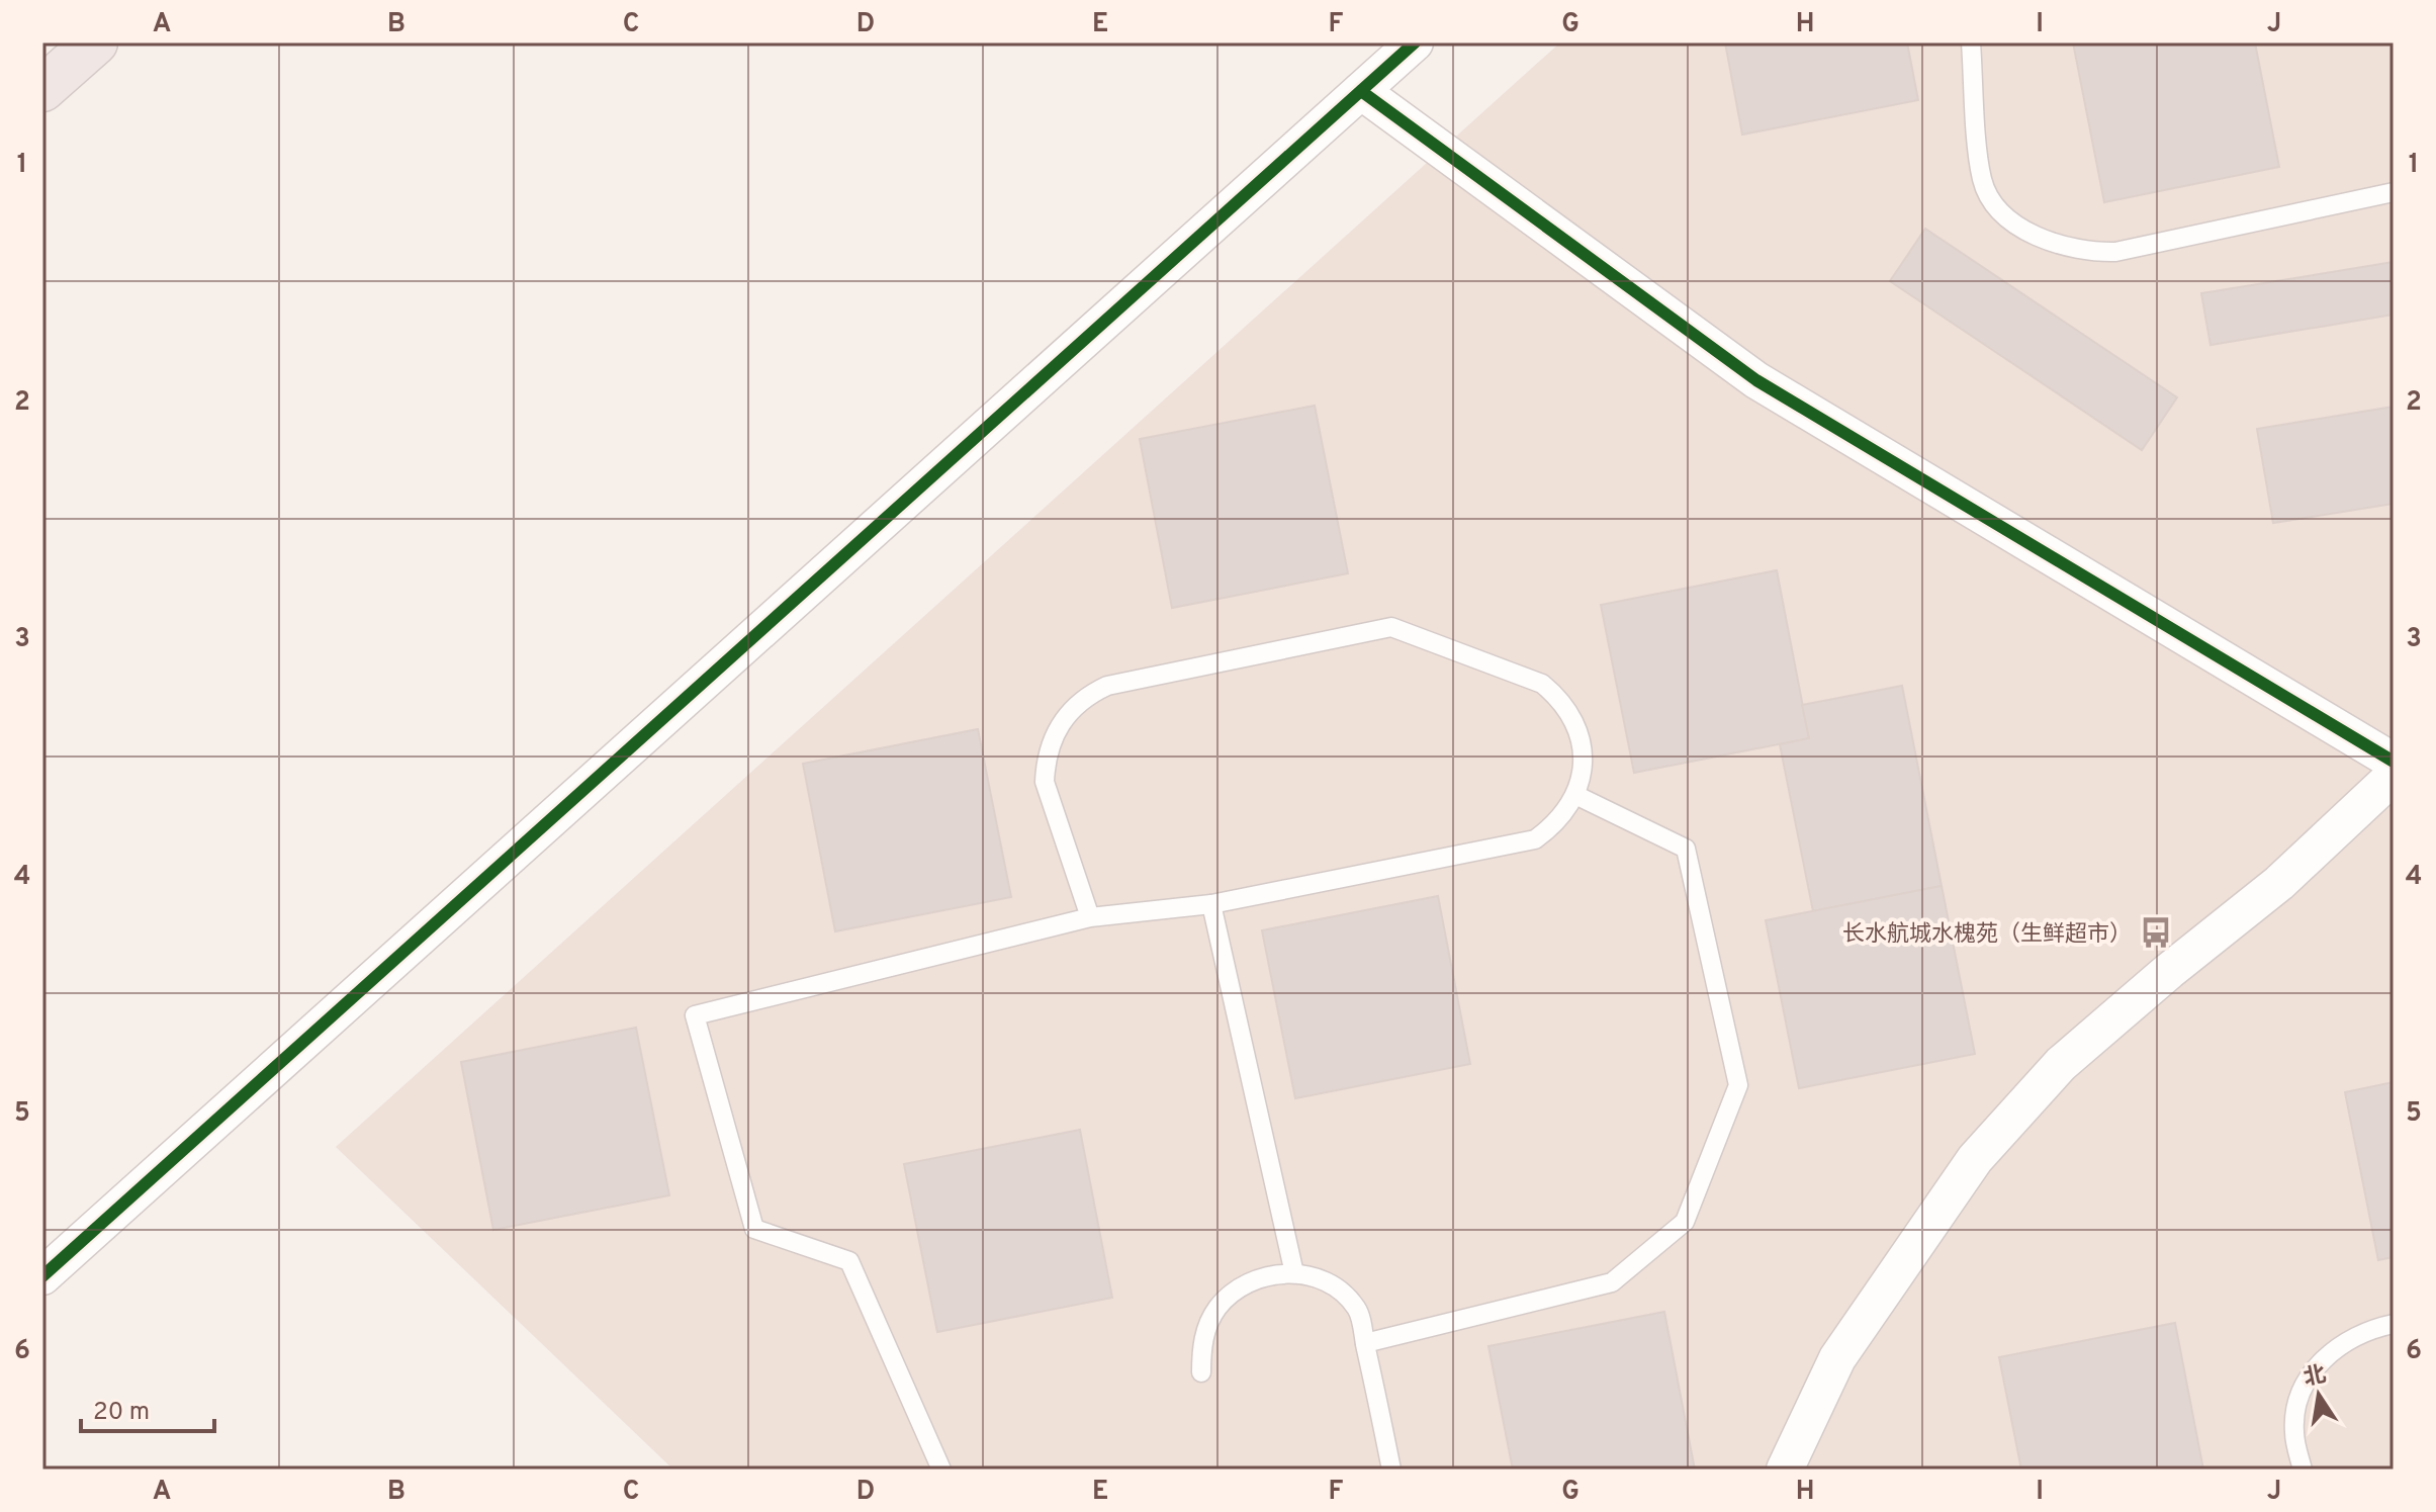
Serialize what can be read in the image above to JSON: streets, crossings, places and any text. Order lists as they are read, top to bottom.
{
  "places": {
    "bus stop": ["长水航城水槐苑（生鲜超市）"]
  },
  "scale_bar": "20 m",
  "north": "top",
  "grid": {
    "columns": [
      "A",
      "B",
      "C",
      "D",
      "E",
      "F",
      "G",
      "H",
      "I",
      "J"
    ],
    "rows": [
      "1",
      "2",
      "3",
      "4",
      "5",
      "6"
    ]
  }
}
